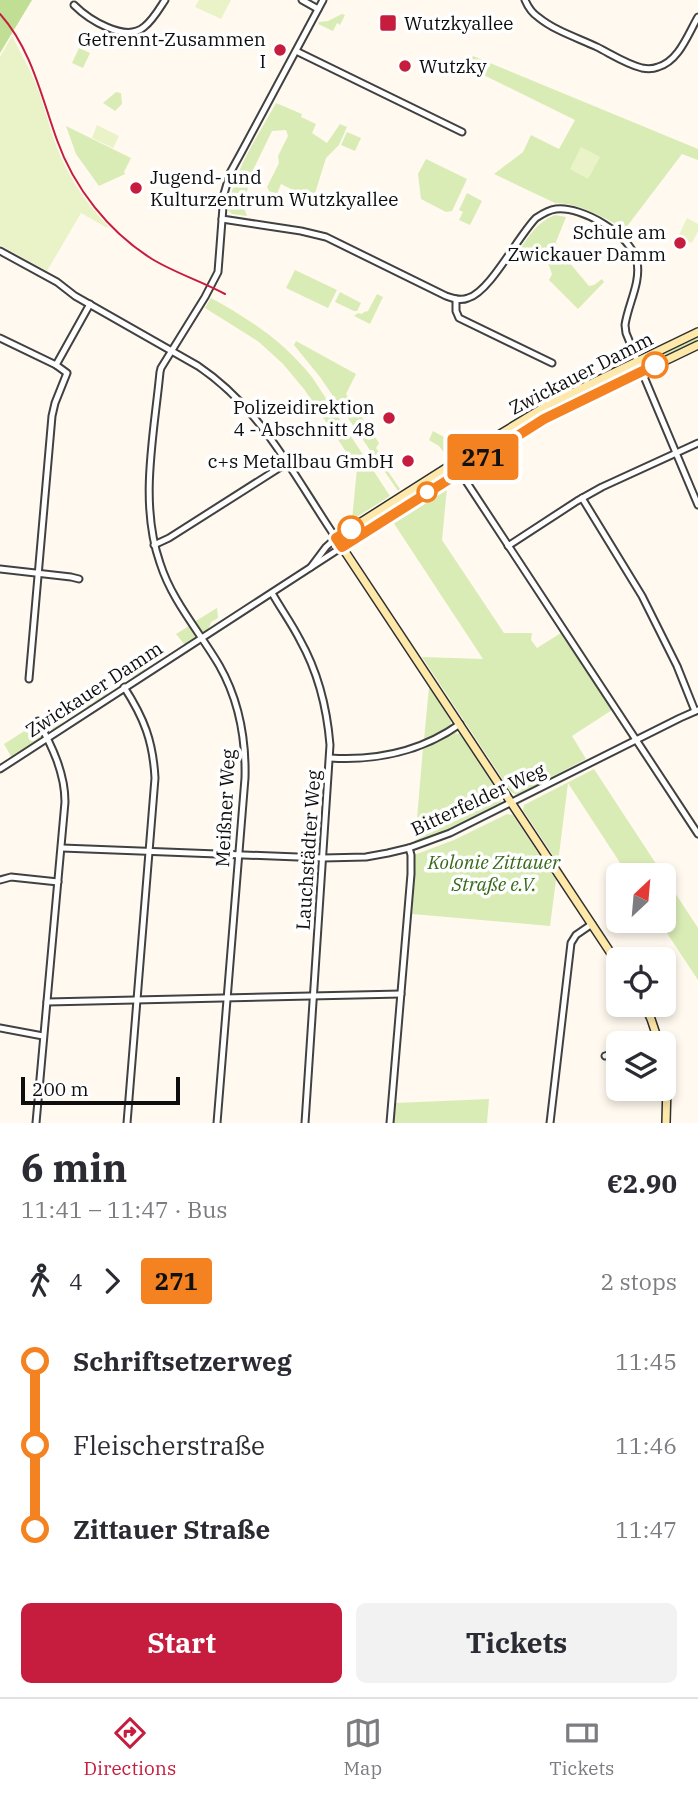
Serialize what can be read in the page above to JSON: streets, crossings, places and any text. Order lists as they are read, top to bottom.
{
  "streets": {
    "street": [
      "Zwickauer Damm",
      "Bitterfelder Weg",
      "Meißner Weg",
      "Lauchstädter Weg"
    ]
  },
  "crossings": [
    ["Zwickauer Damm", "Meißner Weg"],
    ["Zwickauer Damm", "Lauchstädter Weg"],
    ["Bitterfelder Weg", "Meißner Weg"],
    ["Bitterfelder Weg", "Lauchstädter Weg"]
  ],
  "parks": ["Kolonie Zittauer Straße e.V."],
  "places": {
    "transit": ["Wutzkyallee"],
    "other": [
      "Getrennt-Zusammen I",
      "Wutzky",
      "Jugend- und Kulturzentrum Wutzkyallee",
      "Schule am Zwickauer Damm",
      "Polizeidirektion 4 - Abschnitt 48",
      "c+s Metallbau GmbH"
    ]
  },
  "lines": ["bus line 271"],
  "scale_bar": "200 m",
  "north": "top right",
  "page": {
    "on_map": "271",
    "scale": "200 m",
    "heading": ["6 min", "11:41 – 11:47 · Bus", "€2.90"],
    "legs": ["4", "271", "2 stops"],
    "list": [
      {
        "name": "Schriftsetzerweg",
        "value": "11:45"
      },
      {
        "name": "Fleischerstraße",
        "value": "11:46"
      },
      {
        "name": "Zittauer Straße",
        "value": "11:47"
      }
    ],
    "buttons": ["Start", "Tickets"],
    "tabs": ["Directions", "Map", "Tickets"]
  }
}
